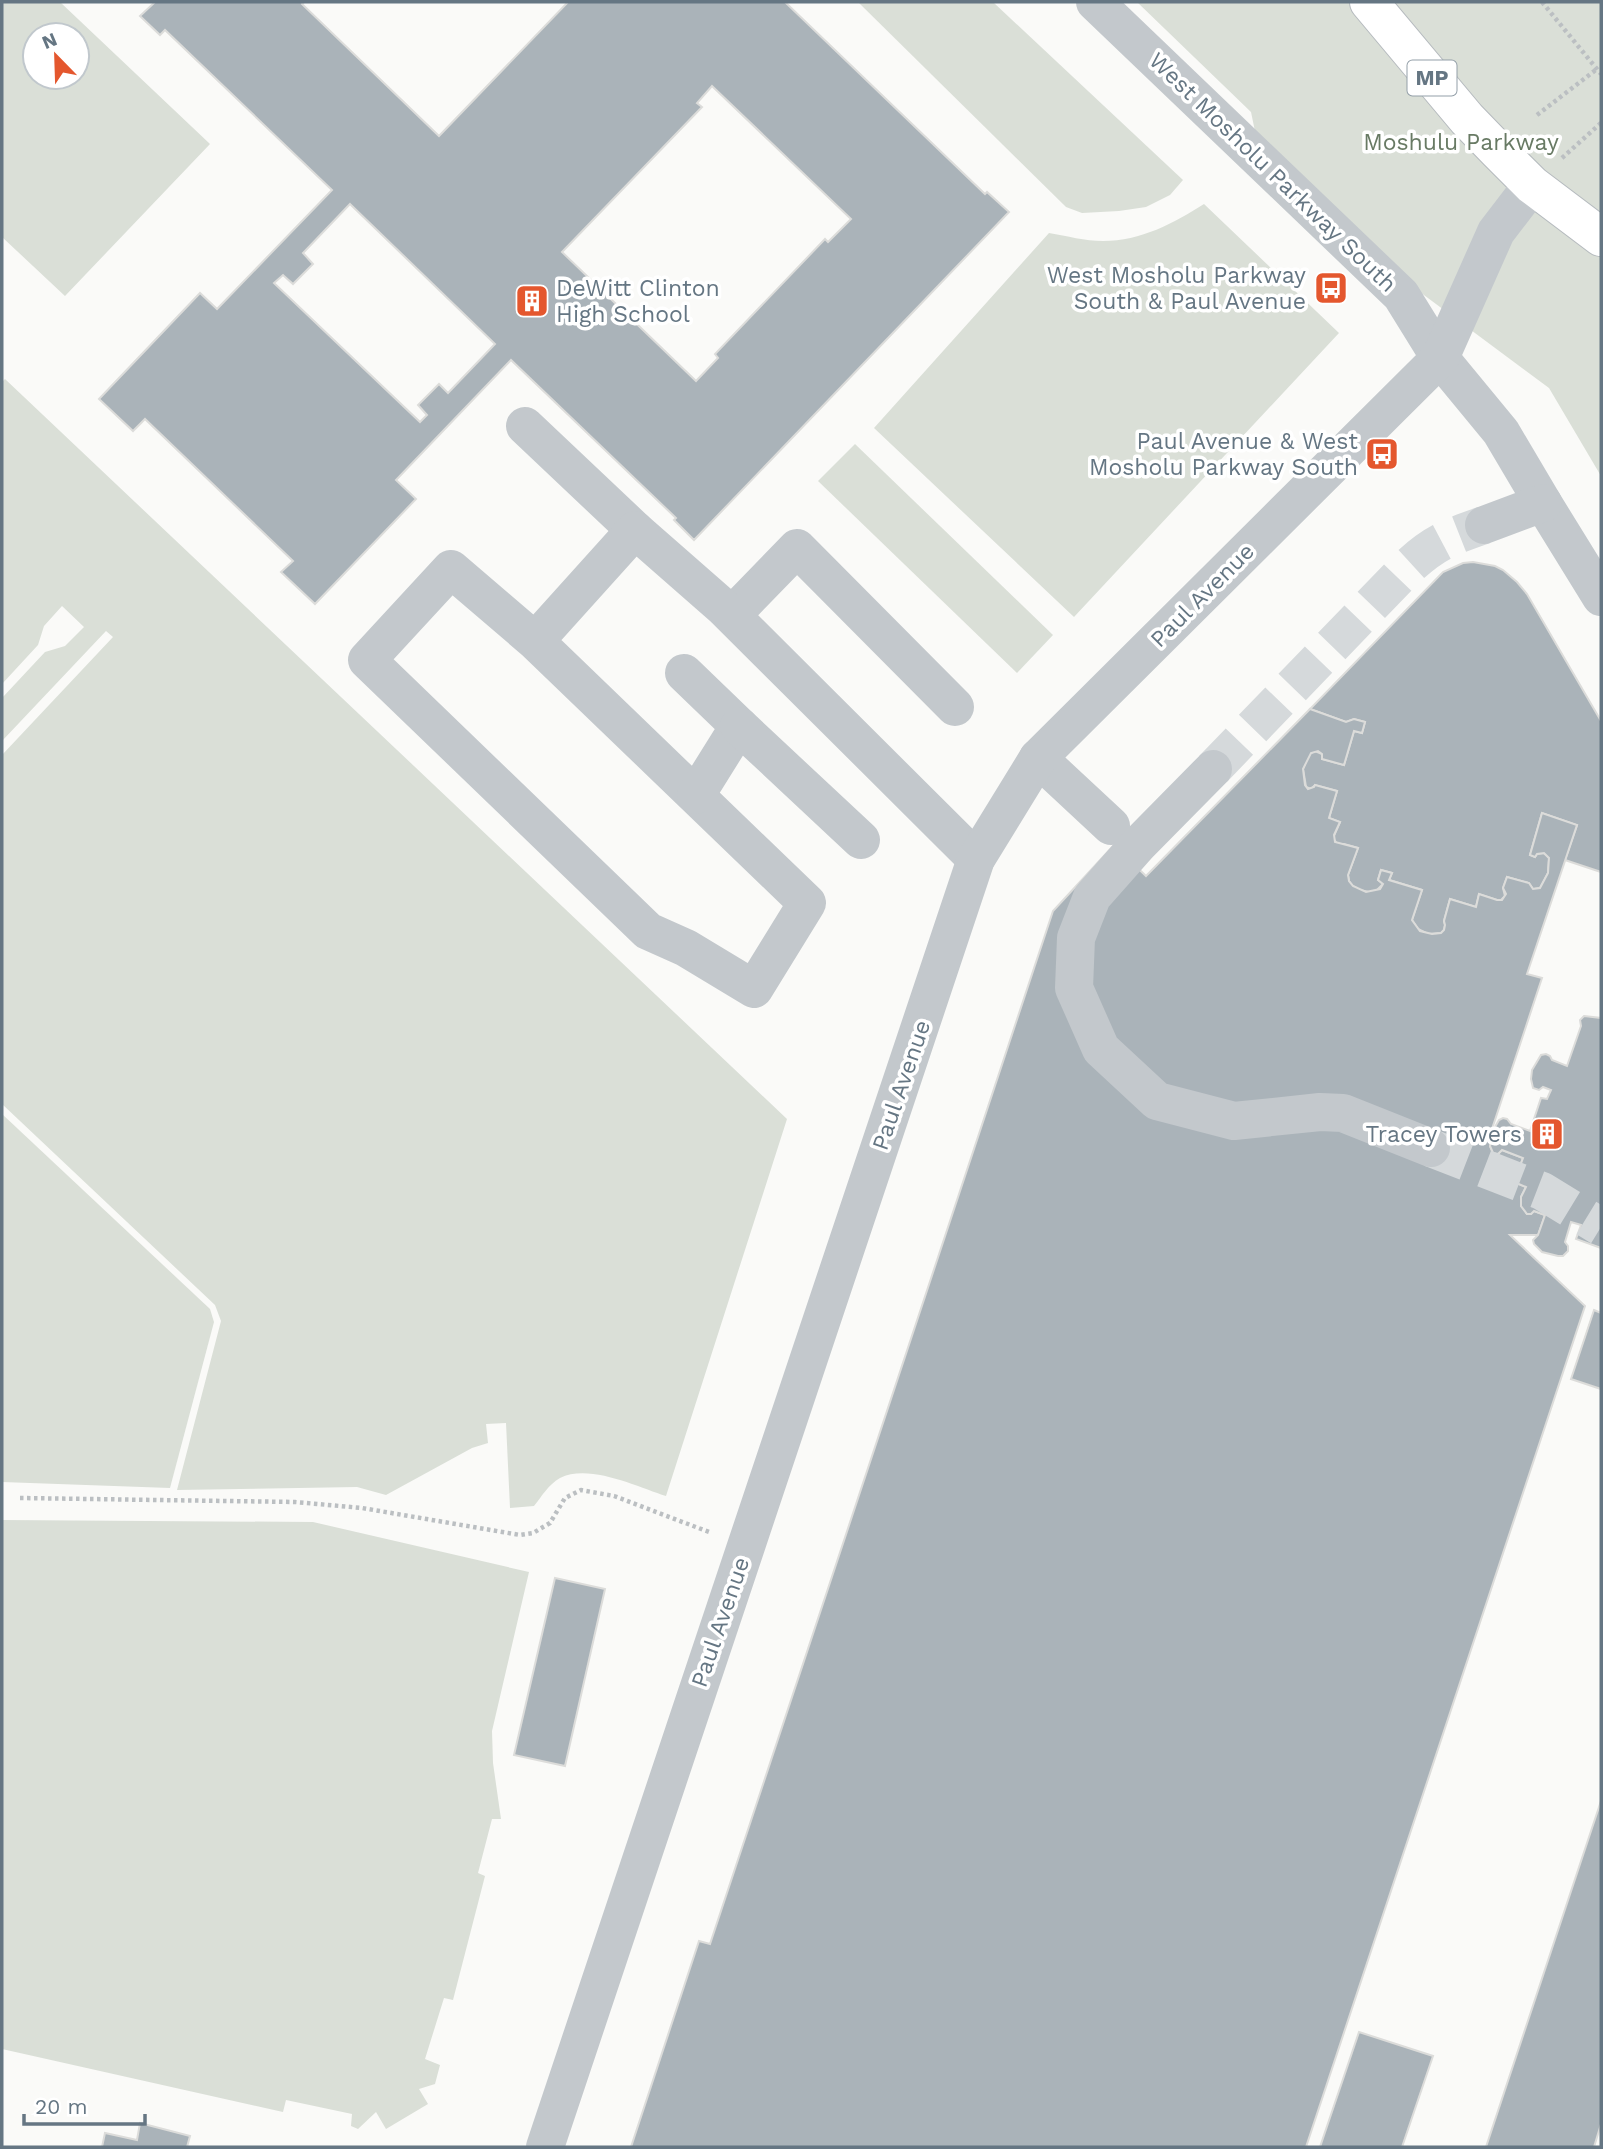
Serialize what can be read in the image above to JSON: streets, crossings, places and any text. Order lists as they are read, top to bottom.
{
  "streets": {
    "main road": ["MP"],
    "street": ["West Mosholu Parkway South", "Paul Avenue"]
  },
  "crossings": [
    ["MP", "Paul Avenue"],
    ["West Mosholu Parkway South", "Paul Avenue"]
  ],
  "parks": ["Moshulu Parkway"],
  "places": {
    "bus stop": ["West Mosholu Parkway South & Paul Avenue", "Paul Avenue & West Mosholu Parkway South"],
    "building": ["DeWitt Clinton High School", "Tracey Towers"]
  },
  "scale_bar": "20 m",
  "north": "top left"
}
